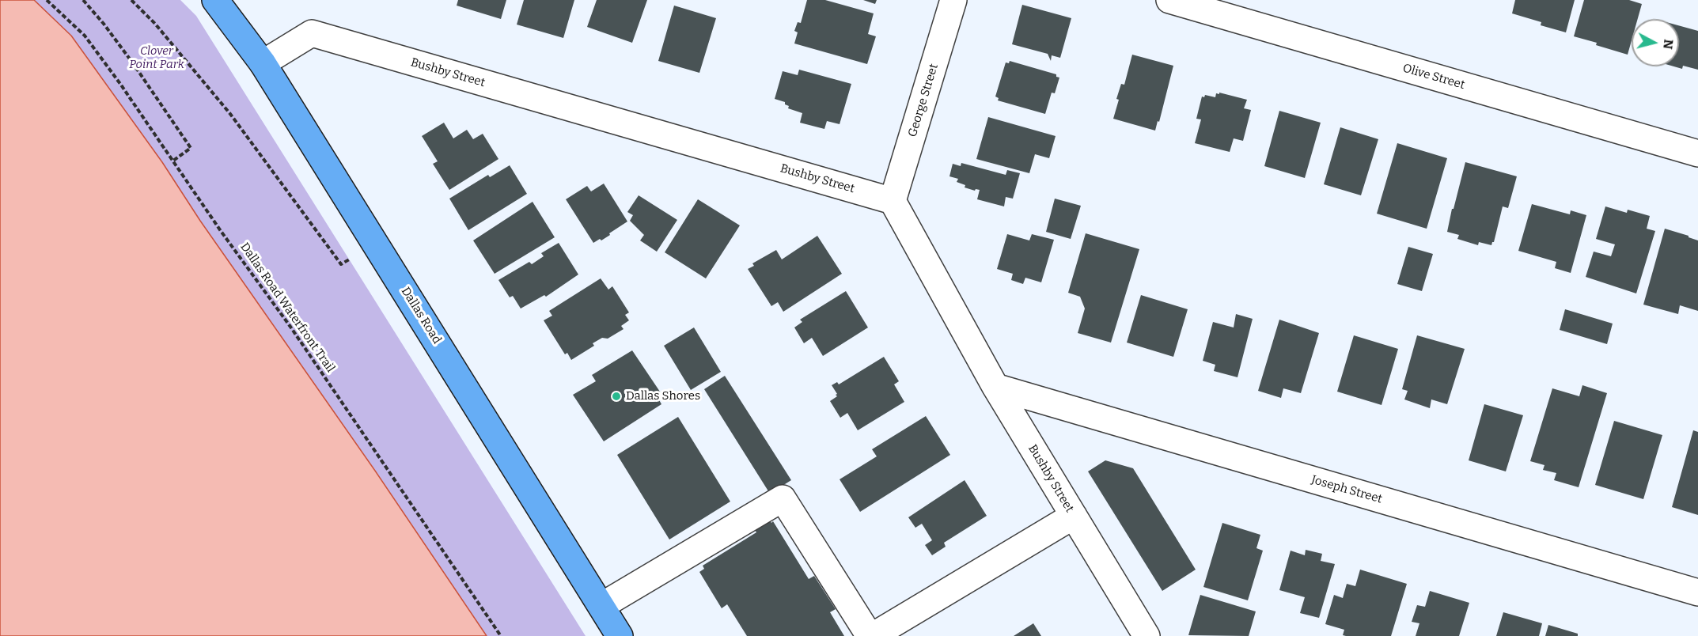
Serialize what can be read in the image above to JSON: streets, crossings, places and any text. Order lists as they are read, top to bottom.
{
  "streets": {
    "main road": ["Dallas Road"],
    "street": [
      "Bushby Street",
      "Olive Street",
      "George Street",
      "Joseph Street"
    ],
    "path": ["Dallas Road Waterfront Trail"]
  },
  "crossings": [
    ["Bushby Street", "George Street"],
    ["Bushby Street", "Dallas Road"],
    ["Bushby Street", "Joseph Street"]
  ],
  "parks": ["Clover Point Park"],
  "places": ["Dallas Shores"],
  "north": "right"
}
